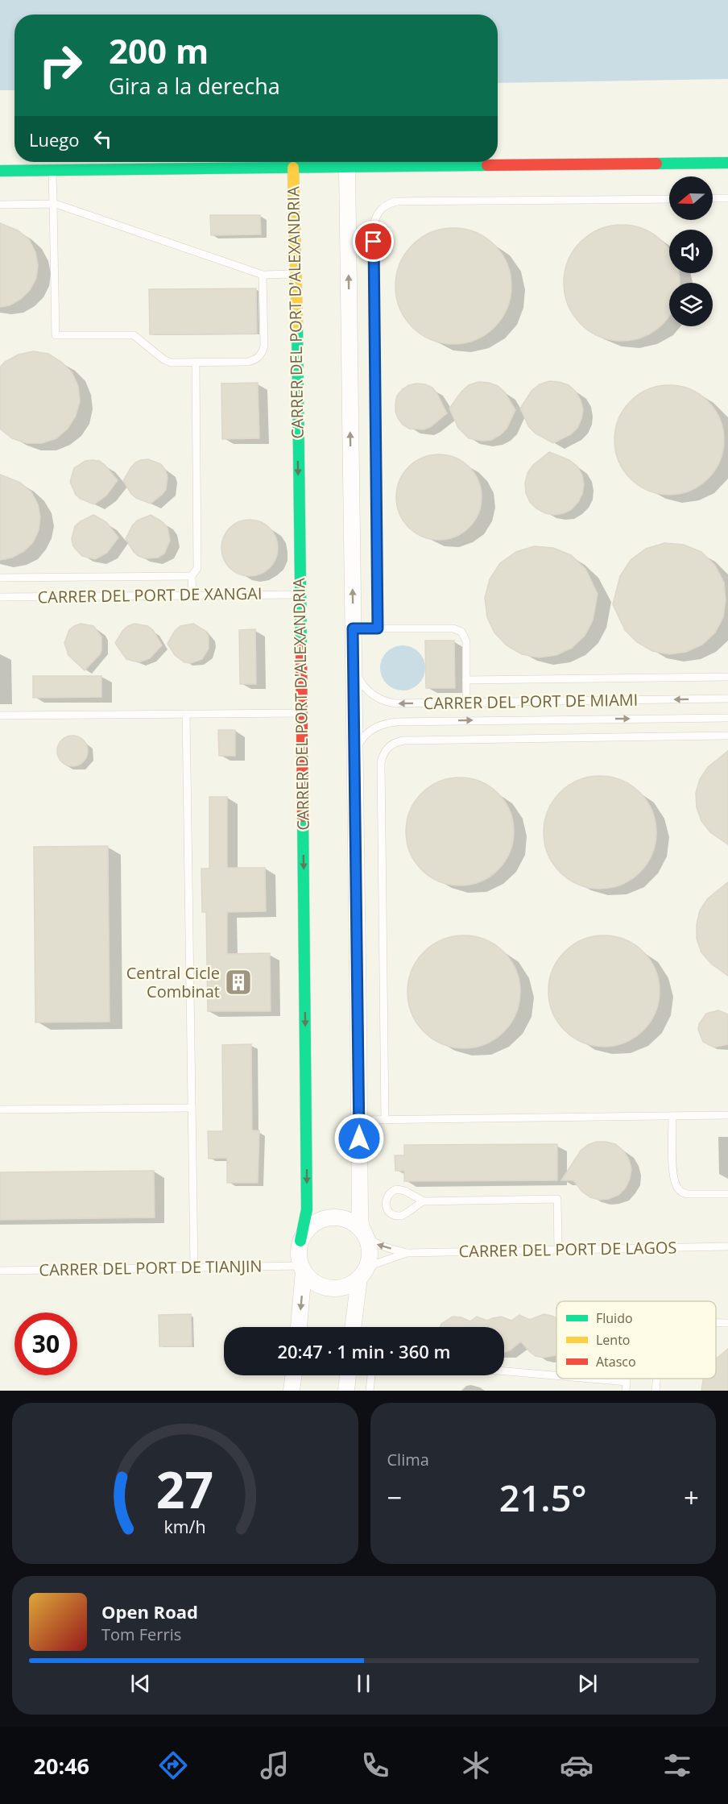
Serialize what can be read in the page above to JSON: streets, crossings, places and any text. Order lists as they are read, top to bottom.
{
  "streets": {
    "street": ["CARRER DEL PORT D'ALEXANDRIA"],
    "lane": [
      "CARRER DEL PORT DE XANGAI",
      "CARRER DEL PORT DE MIAMI",
      "CARRER DEL PORT DE LAGOS",
      "CARRER DEL PORT DE TIANJIN"
    ]
  },
  "crossings": [
    ["CARRER DEL PORT D'ALEXANDRIA", "CARRER DEL PORT DE XANGAI"],
    ["CARRER DEL PORT D'ALEXANDRIA", "CARRER DEL PORT DE TIANJIN"]
  ],
  "places": {
    "building": ["Central Cicle Combinat"]
  },
  "legend": ["Fluido", "Lento", "Atasco"],
  "north": "left",
  "page": {
    "turn": ["200 m", "Gira a la derecha"],
    "then": "Luego",
    "limit": "30",
    "trip": "20:47 · 1 min · 360 m",
    "tile": "Clima",
    "heat": ["−", "21.5°", "+"],
    "song": ["Open Road", "Tom Ferris"],
    "tabs": "20:46",
    "gauge": ["27", "km/h"]
  }
}
